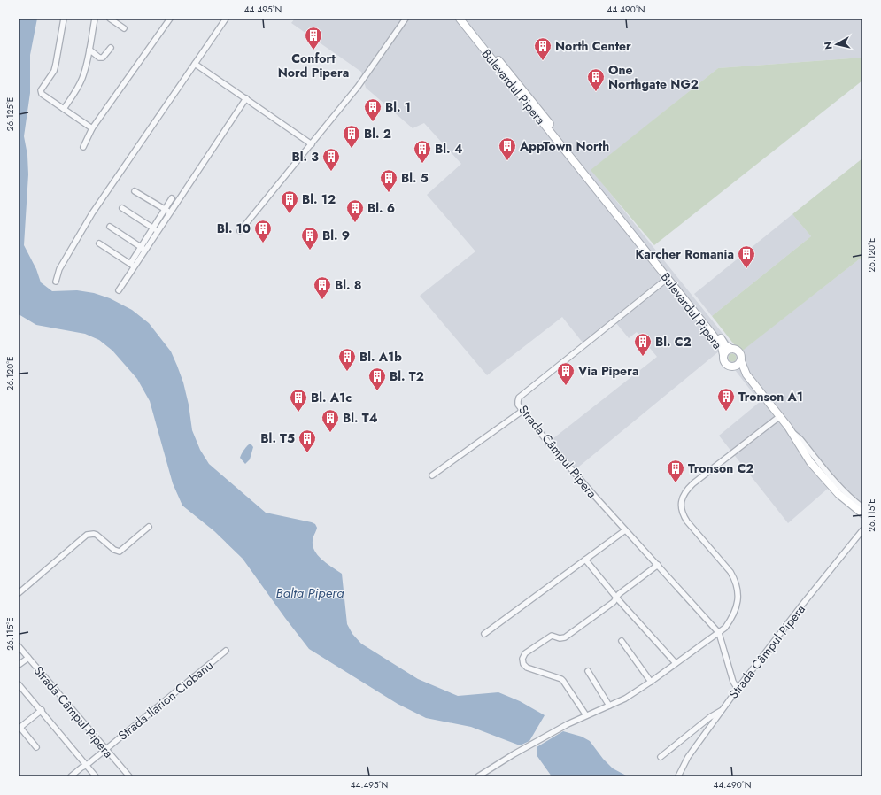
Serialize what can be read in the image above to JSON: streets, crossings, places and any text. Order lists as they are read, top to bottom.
{
  "streets": {
    "main road": ["Bulevardul Pipera"],
    "street": ["Strada Câmpul Pipera", "Strada Ilarion Ciobanu"]
  },
  "crossings": [
    ["Bulevardul Pipera", "Strada Câmpul Pipera"],
    ["Strada Câmpul Pipera", "Strada Ilarion Ciobanu"]
  ],
  "water": ["Balta Pipera"],
  "places": {
    "building": [
      "Confort Nord Pipera",
      "North Center",
      "One Northgate NG2",
      "Bl. 1",
      "Bl. 2",
      "AppTown North",
      "Bl. 4",
      "Bl. 3",
      "Bl. 5",
      "Bl. 12",
      "Bl. 6",
      "Bl. 10",
      "Bl. 9",
      "Karcher Romania",
      "Bl. 8",
      "Bl. C2",
      "Bl. A1b",
      "Via Pipera",
      "Bl. T2",
      "Tronson A1",
      "Bl. A1c",
      "Bl. T4",
      "Bl. T5",
      "Tronson C2"
    ]
  },
  "north": "left",
  "coordinates": [
    "44.495°N",
    "44.490°N",
    "26.125°E",
    "26.120°E",
    "26.115°E"
  ]
}
